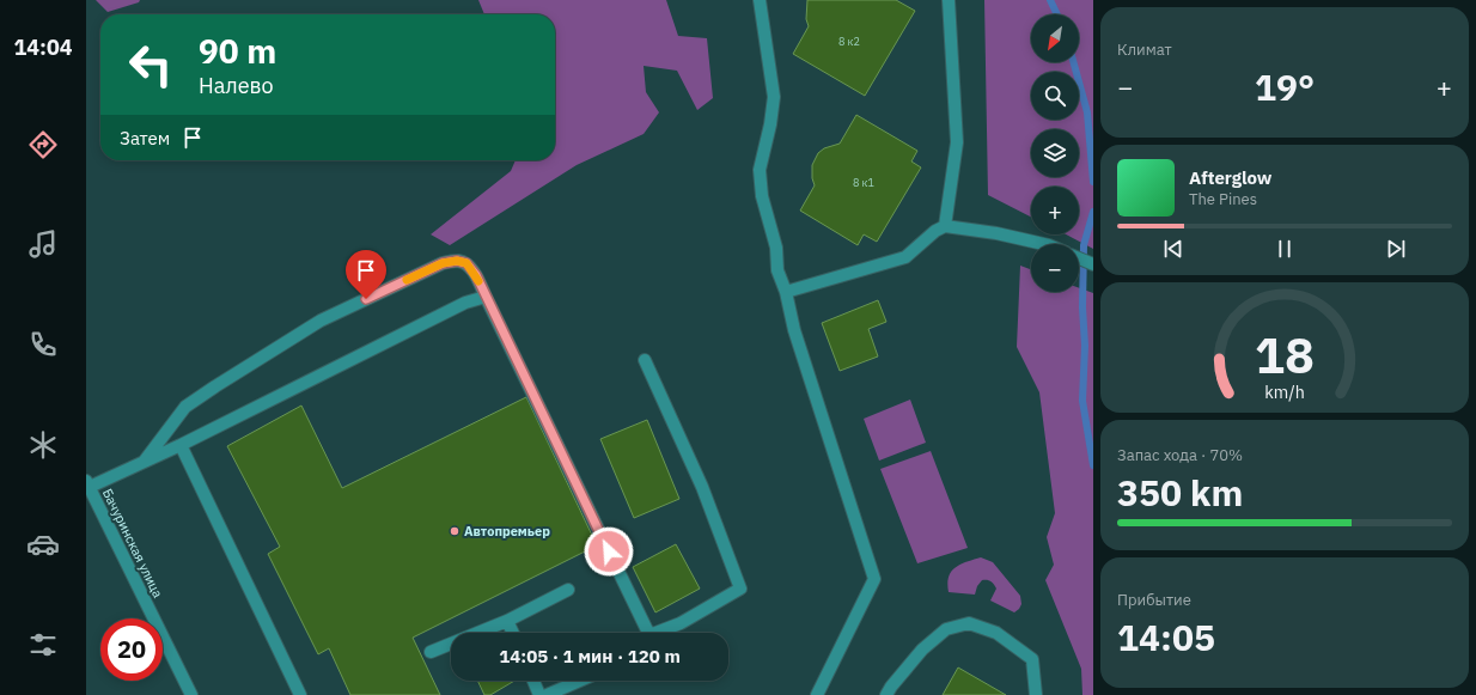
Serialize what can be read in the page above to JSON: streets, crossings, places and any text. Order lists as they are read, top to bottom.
{
  "streets": {
    "street": ["Бачуринская улица"]
  },
  "places": ["Автопремьер"],
  "house_numbers": ["8 к2", "8 к1"],
  "north": "bottom left",
  "page": {
    "tabs": "14:04",
    "tile": [
      "Климат",
      ["Запас хода · 70%", "350 km"],
      ["Прибытие", "14:05"]
    ],
    "map_buttons": ["+", "−"],
    "turn": ["90 m", "Налево"],
    "heat": ["−", "19°", "+"],
    "then": "Затем",
    "song": ["Afterglow", "The Pines"],
    "limit": "20",
    "trip": "14:05 · 1 мин · 120 m",
    "gauge": ["18", "km/h"]
  }
}
